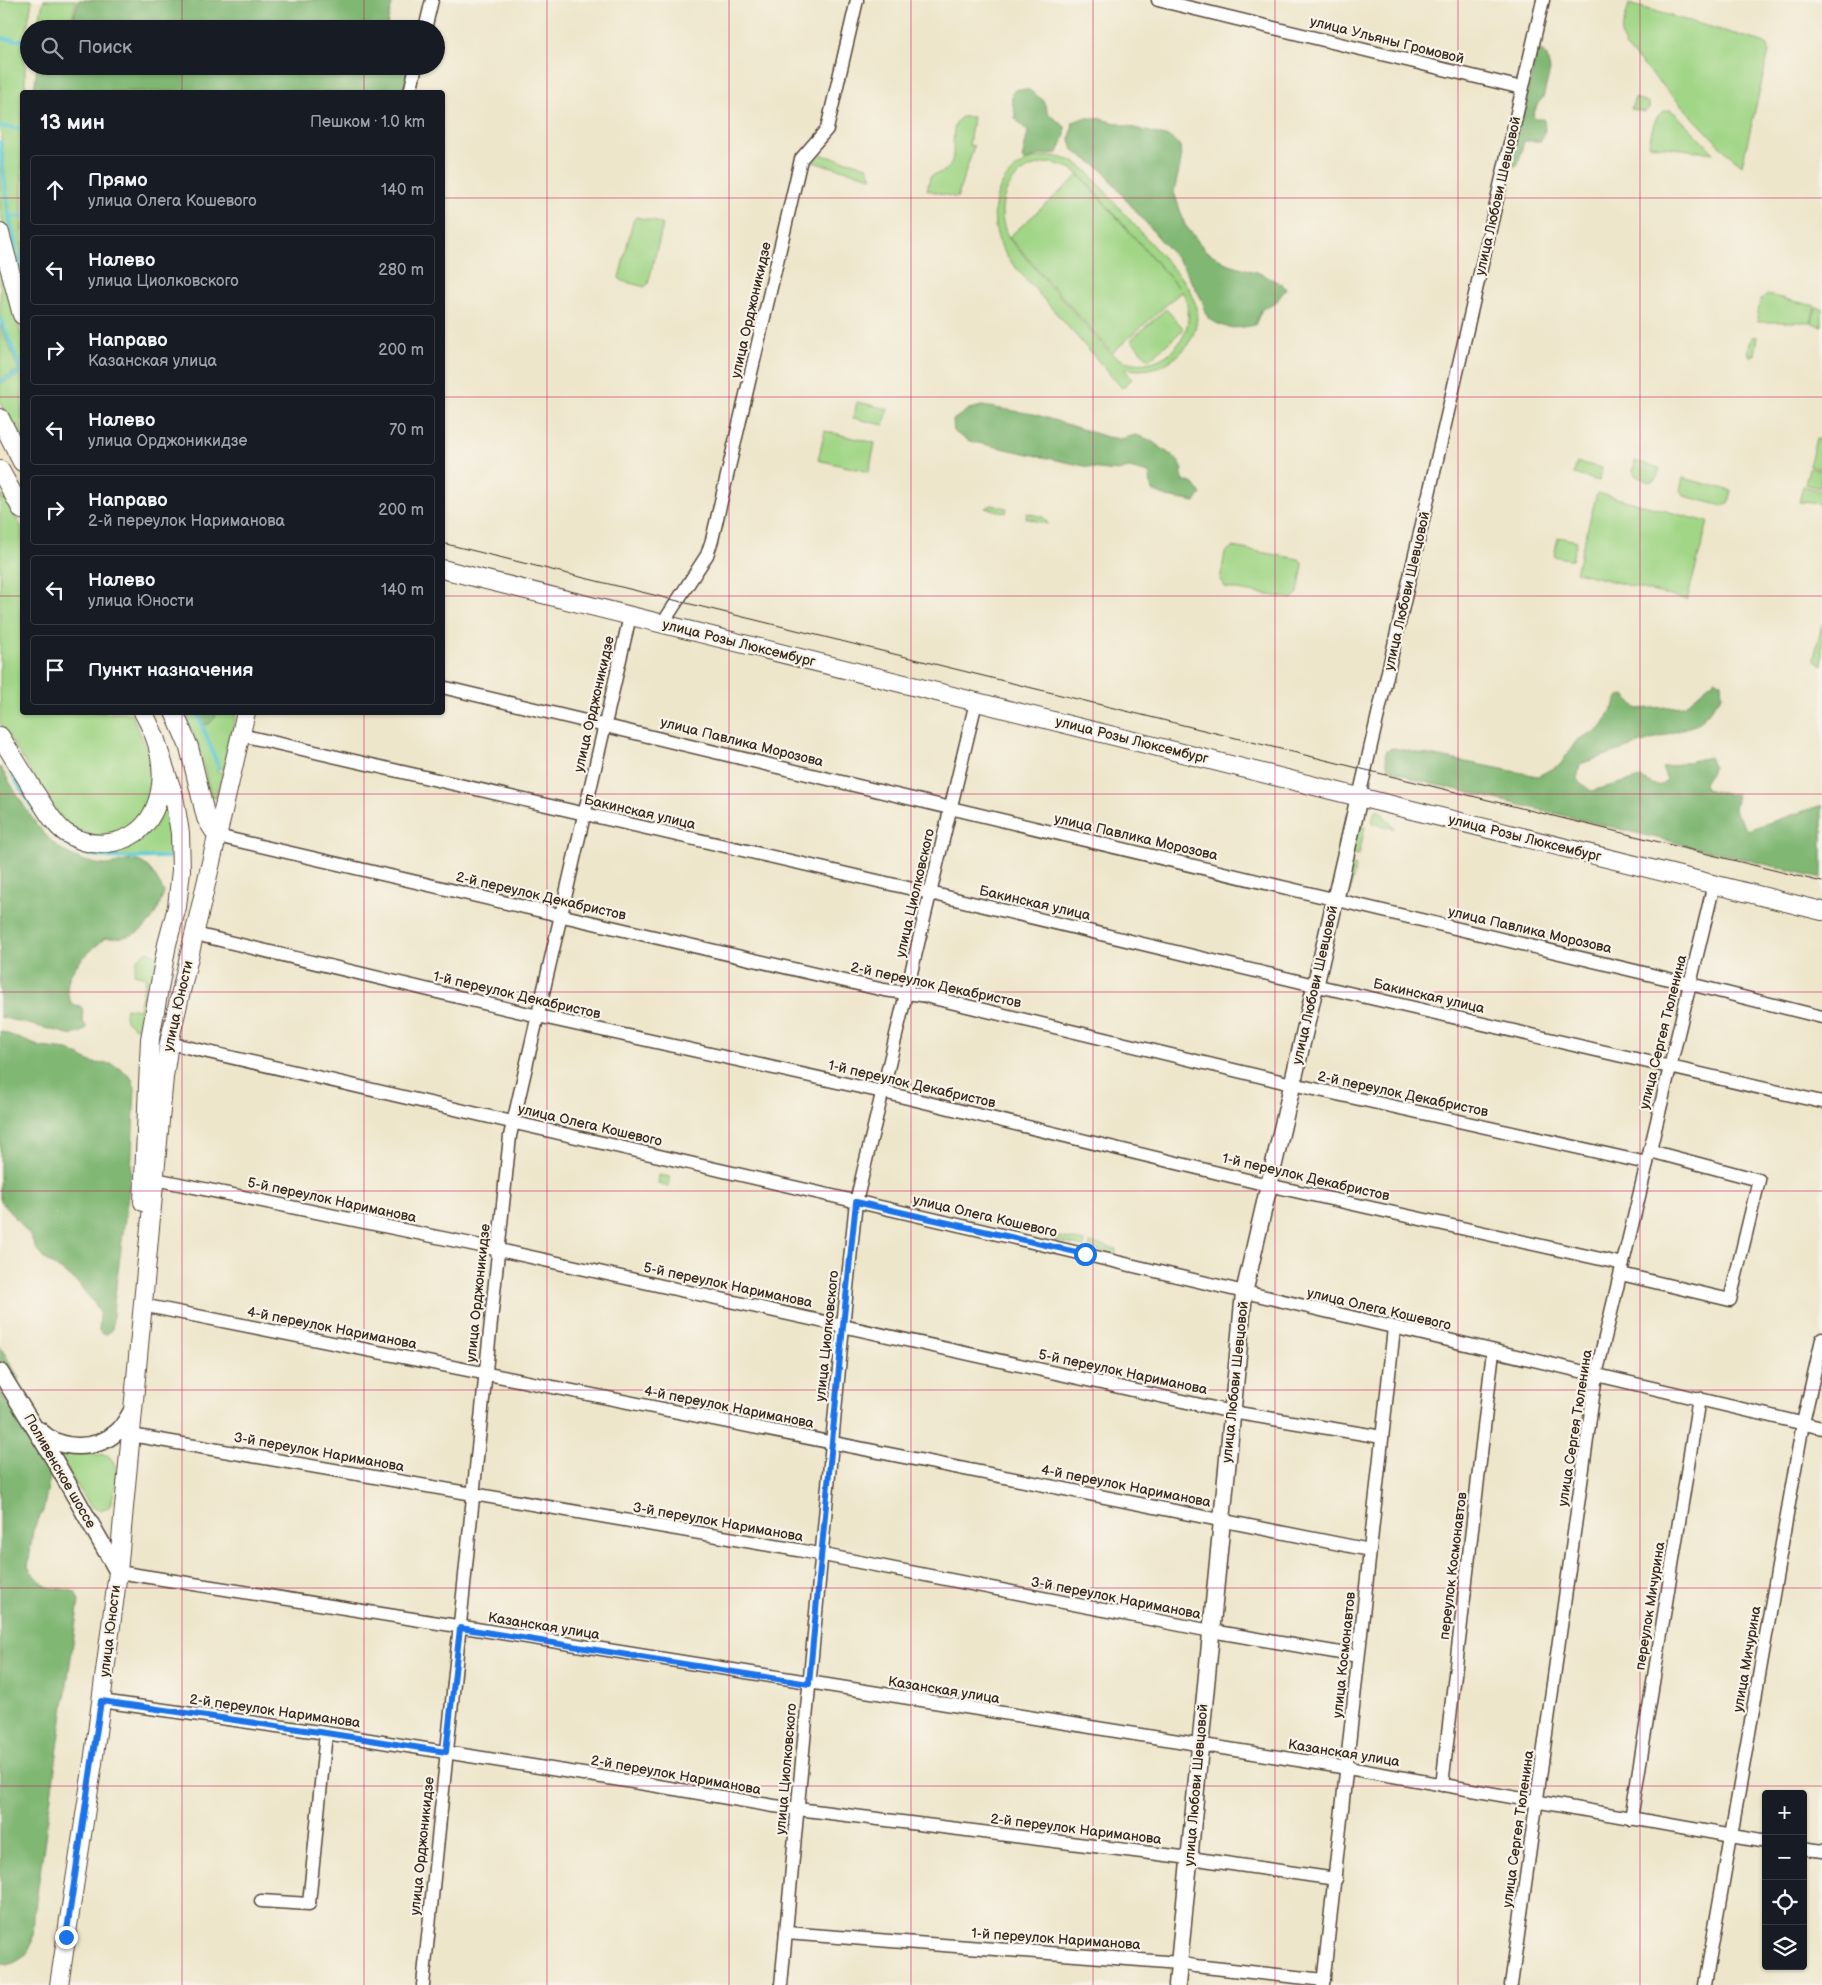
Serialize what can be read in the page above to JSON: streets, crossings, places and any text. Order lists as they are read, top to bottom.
{
  "streets": {
    "main road": ["улица Розы Люксембург", "улица Юности"],
    "street": [
      "улица Ульяны Громовой",
      "улица Любови Шевцовой",
      "улица Орджоникидзе",
      "улица Павлика Морозова",
      "Бакинская улица",
      "улица Циолковского",
      "2-й переулок Декабристов",
      "1-й переулок Декабристов",
      "улица Сергея Тюленина",
      "улица Олега Кошевого",
      "5-й переулок Нариманова",
      "4-й переулок Нариманова",
      "3-й переулок Нариманова",
      "Поливенское шоссе",
      "переулок Космонавтов",
      "переулок Мичурина",
      "Казанская улица",
      "улица Космонавтов",
      "улица Мичурина",
      "2-й переулок Нариманова",
      "1-й переулок Нариманова"
    ]
  },
  "crossings": [
    ["улица Ульяны Громовой", "улица Любови Шевцовой"],
    ["улица Любови Шевцовой", "улица Розы Люксембург"],
    ["улица Любови Шевцовой", "улица Павлика Морозова"],
    ["улица Любови Шевцовой", "Бакинская улица"],
    ["улица Любови Шевцовой", "2-й переулок Декабристов"],
    ["улица Любови Шевцовой", "1-й переулок Декабристов"],
    ["улица Любови Шевцовой", "улица Олега Кошевого"],
    ["улица Любови Шевцовой", "5-й переулок Нариманова"],
    ["улица Любови Шевцовой", "4-й переулок Нариманова"],
    ["улица Любови Шевцовой", "3-й переулок Нариманова"],
    ["улица Любови Шевцовой", "Казанская улица"],
    ["улица Любови Шевцовой", "2-й переулок Нариманова"],
    ["улица Любови Шевцовой", "1-й переулок Нариманова"],
    ["улица Орджоникидзе", "улица Розы Люксембург"],
    ["улица Орджоникидзе", "улица Павлика Морозова"],
    ["улица Орджоникидзе", "Бакинская улица"],
    ["улица Орджоникидзе", "2-й переулок Декабристов"],
    ["улица Орджоникидзе", "1-й переулок Декабристов"],
    ["улица Орджоникидзе", "улица Олега Кошевого"],
    ["улица Орджоникидзе", "5-й переулок Нариманова"],
    ["улица Орджоникидзе", "4-й переулок Нариманова"],
    ["улица Орджоникидзе", "3-й переулок Нариманова"],
    ["улица Орджоникидзе", "Казанская улица"],
    ["улица Орджоникидзе", "2-й переулок Нариманова"],
    ["улица Розы Люксембург", "улица Циолковского"],
    ["улица Розы Люксембург", "улица Сергея Тюленина"],
    ["улица Павлика Морозова", "улица Циолковского"],
    ["улица Павлика Морозова", "улица Сергея Тюленина"],
    ["Бакинская улица", "улица Циолковского"],
    ["Бакинская улица", "улица Юности"],
    ["Бакинская улица", "улица Сергея Тюленина"],
    ["улица Циолковского", "2-й переулок Декабристов"],
    ["улица Циолковского", "1-й переулок Декабристов"],
    ["улица Циолковского", "улица Олега Кошевого"],
    ["улица Циолковского", "5-й переулок Нариманова"],
    ["улица Циолковского", "4-й переулок Нариманова"],
    ["улица Циолковского", "3-й переулок Нариманова"],
    ["улица Циолковского", "Казанская улица"],
    ["улица Циолковского", "2-й переулок Нариманова"],
    ["улица Циолковского", "1-й переулок Нариманова"],
    ["2-й переулок Декабристов", "1-й переулок Декабристов"],
    ["2-й переулок Декабристов", "улица Юности"],
    ["2-й переулок Декабристов", "улица Сергея Тюленина"],
    ["1-й переулок Декабристов", "улица Юности"],
    ["1-й переулок Декабристов", "улица Сергея Тюленина"],
    ["улица Юности", "улица Олега Кошевого"],
    ["улица Юности", "5-й переулок Нариманова"],
    ["улица Юности", "4-й переулок Нариманова"],
    ["улица Юности", "3-й переулок Нариманова"],
    ["улица Юности", "Поливенское шоссе"],
    ["улица Юности", "Казанская улица"],
    ["улица Юности", "2-й переулок Нариманова"],
    ["улица Сергея Тюленина", "улица Олега Кошевого"],
    ["улица Сергея Тюленина", "Казанская улица"],
    ["улица Олега Кошевого", "переулок Космонавтов"],
    ["улица Олега Кошевого", "переулок Мичурина"],
    ["улица Олега Кошевого", "улица Космонавтов"],
    ["улица Олега Кошевого", "улица Мичурина"],
    ["5-й переулок Нариманова", "улица Космонавтов"],
    ["4-й переулок Нариманова", "улица Космонавтов"],
    ["3-й переулок Нариманова", "улица Космонавтов"],
    ["Поливенское шоссе", "Казанская улица"],
    ["переулок Космонавтов", "Казанская улица"],
    ["переулок Мичурина", "Казанская улица"],
    ["Казанская улица", "улица Космонавтов"],
    ["Казанская улица", "улица Мичурина"],
    ["улица Космонавтов", "2-й переулок Нариманова"],
    ["улица Космонавтов", "1-й переулок Нариманова"]
  ],
  "page": {
    "search": "Поиск",
    "heading": ["13 мин", "Пешком · 1.0 km"],
    "list": [
      ["Прямо", "улица Олега Кошевого", "140 m"],
      ["Налево", "улица Циолковского", "280 m"],
      ["Направо", "Казанская улица", "200 m"],
      ["Налево", "улица Орджоникидзе", "70 m"],
      ["Направо", "2-й переулок Нариманова", "200 m"],
      ["Налево", "улица Юности", "140 m"],
      "Пункт назначения"
    ],
    "map_buttons": ["+", "−"]
  }
}
